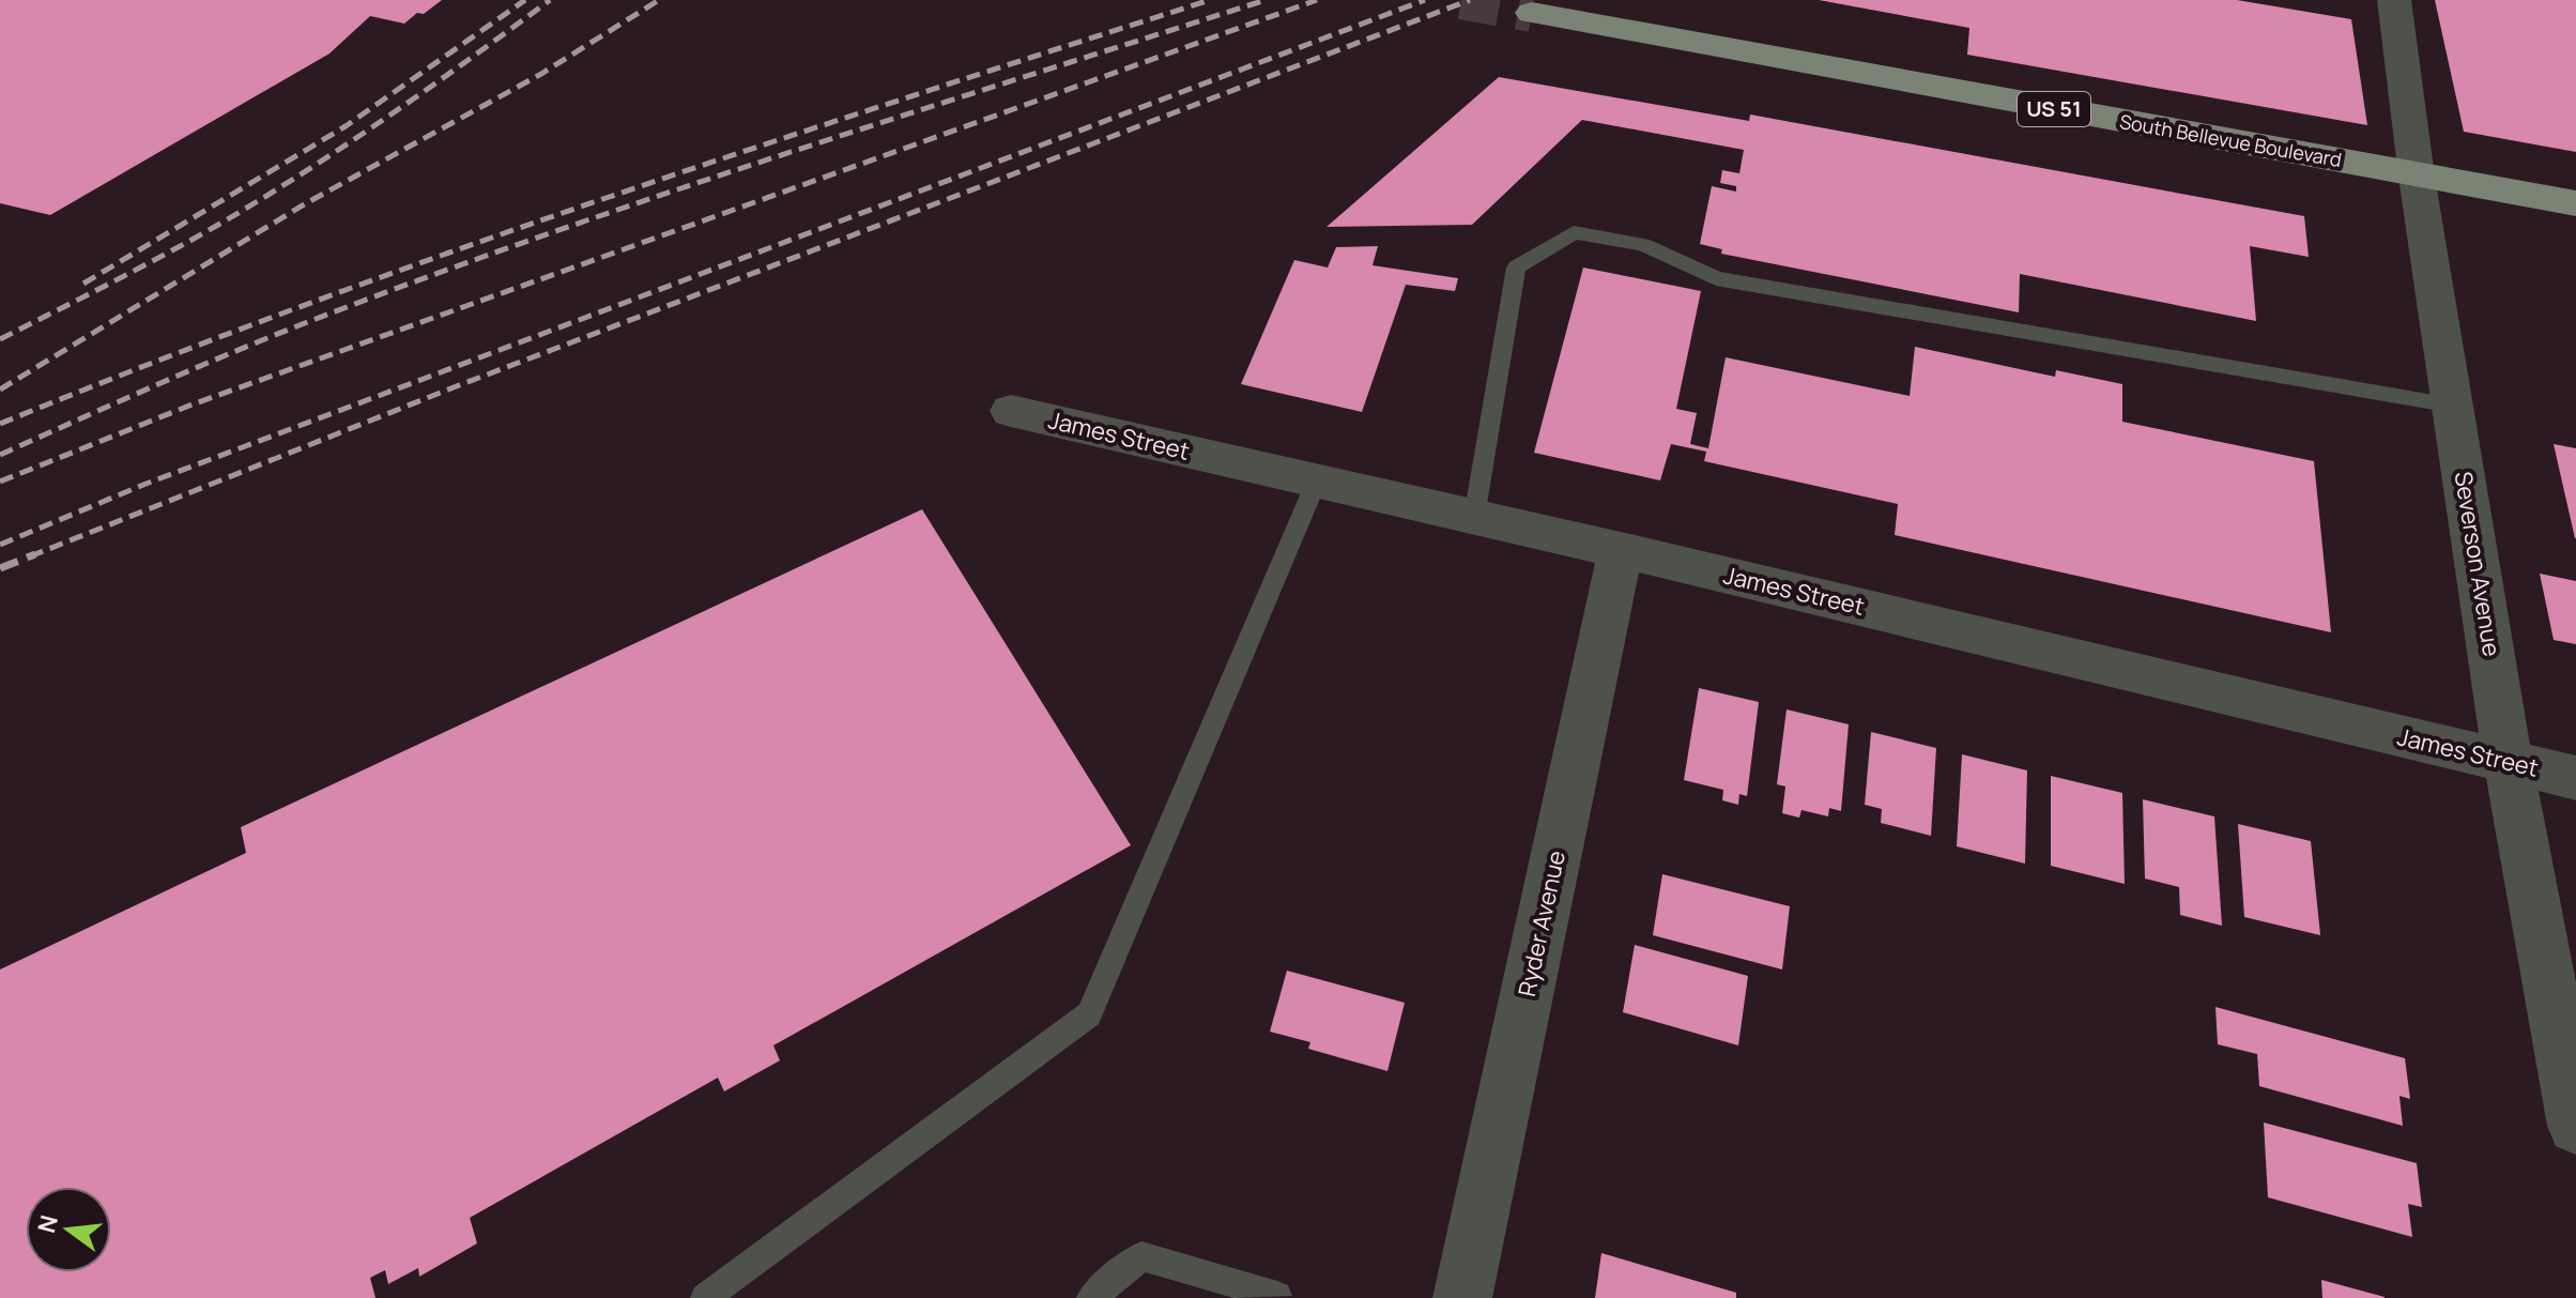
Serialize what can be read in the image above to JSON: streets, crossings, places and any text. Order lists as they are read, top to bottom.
{
  "streets": {
    "main road": ["US 51", "South Bellevue Boulevard"],
    "street": ["James Street", "Severson Avenue", "Ryder Avenue"]
  },
  "crossings": [
    ["South Bellevue Boulevard", "Severson Avenue"],
    ["James Street", "Severson Avenue"],
    ["James Street", "Ryder Avenue"]
  ],
  "north": "left"
}
